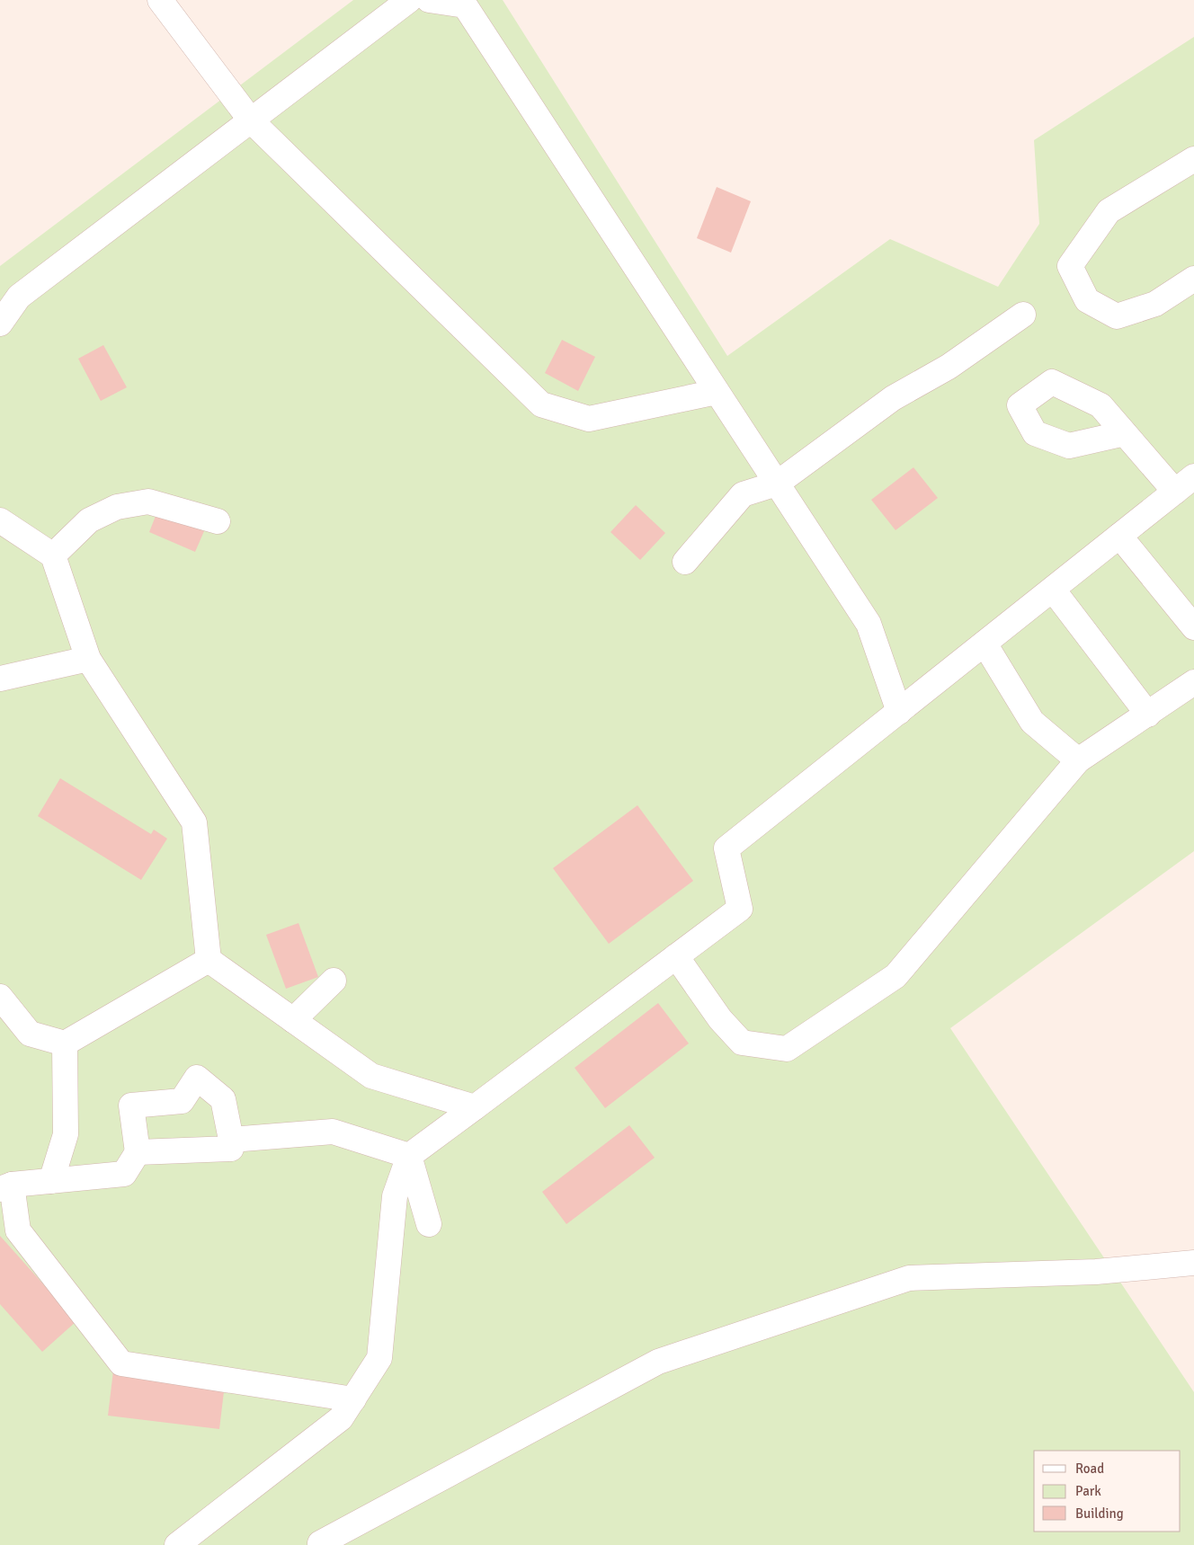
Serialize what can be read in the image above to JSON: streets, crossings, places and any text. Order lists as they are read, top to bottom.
{
  "legend": ["Road", "Park", "Building"]
}
